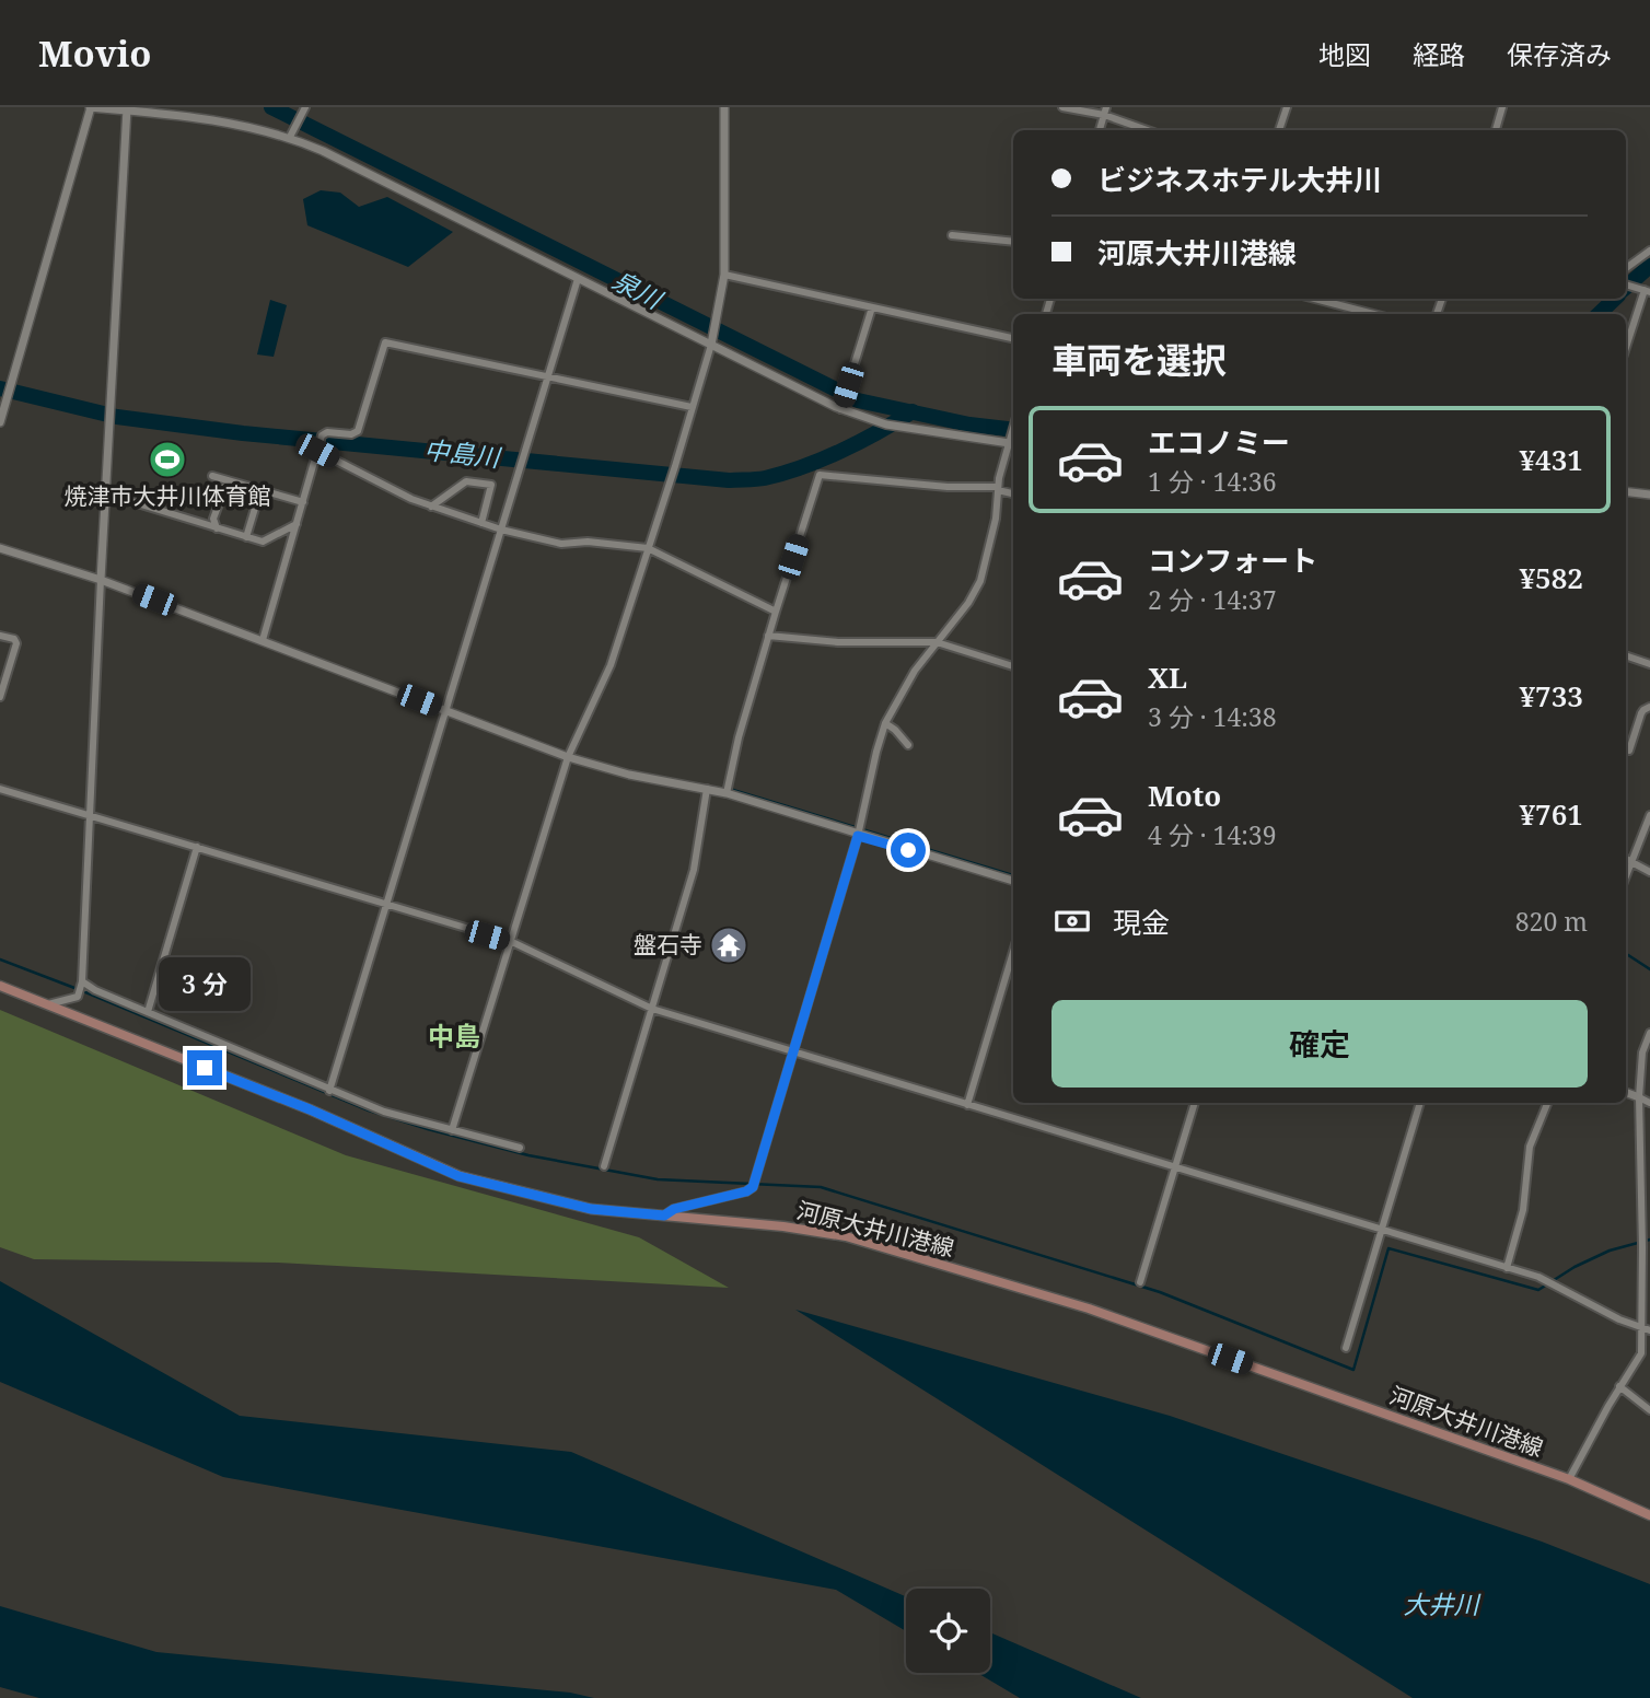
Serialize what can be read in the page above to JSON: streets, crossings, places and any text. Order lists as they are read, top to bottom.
{
  "streets": {
    "main road": ["河原大井川港線"]
  },
  "districts": ["中島"],
  "water": ["泉川", "中島川", "大井川"],
  "places": {
    "sports": ["焼津市大井川体育館"],
    "temple": ["盤石寺"]
  },
  "page": {
    "header": "Movio",
    "nav": ["地図", "経路", "保存済み"],
    "banner": ["ビジネスホテル大井川", "河原大井川港線"],
    "heading": "車両を選択",
    "list": [
      {
        "name": "エコノミー",
        "note": "1 分 · 14:36",
        "value": "¥431"
      },
      {
        "name": "コンフォート",
        "note": "2 分 · 14:37",
        "value": "¥582"
      },
      {
        "name": "XL",
        "note": "3 分 · 14:38",
        "value": "¥733"
      },
      {
        "name": "Moto",
        "note": "4 分 · 14:39",
        "value": "¥761"
      }
    ],
    "pay": ["現金", "820 m"],
    "bubble": "3 分",
    "buttons": "確定"
  }
}
